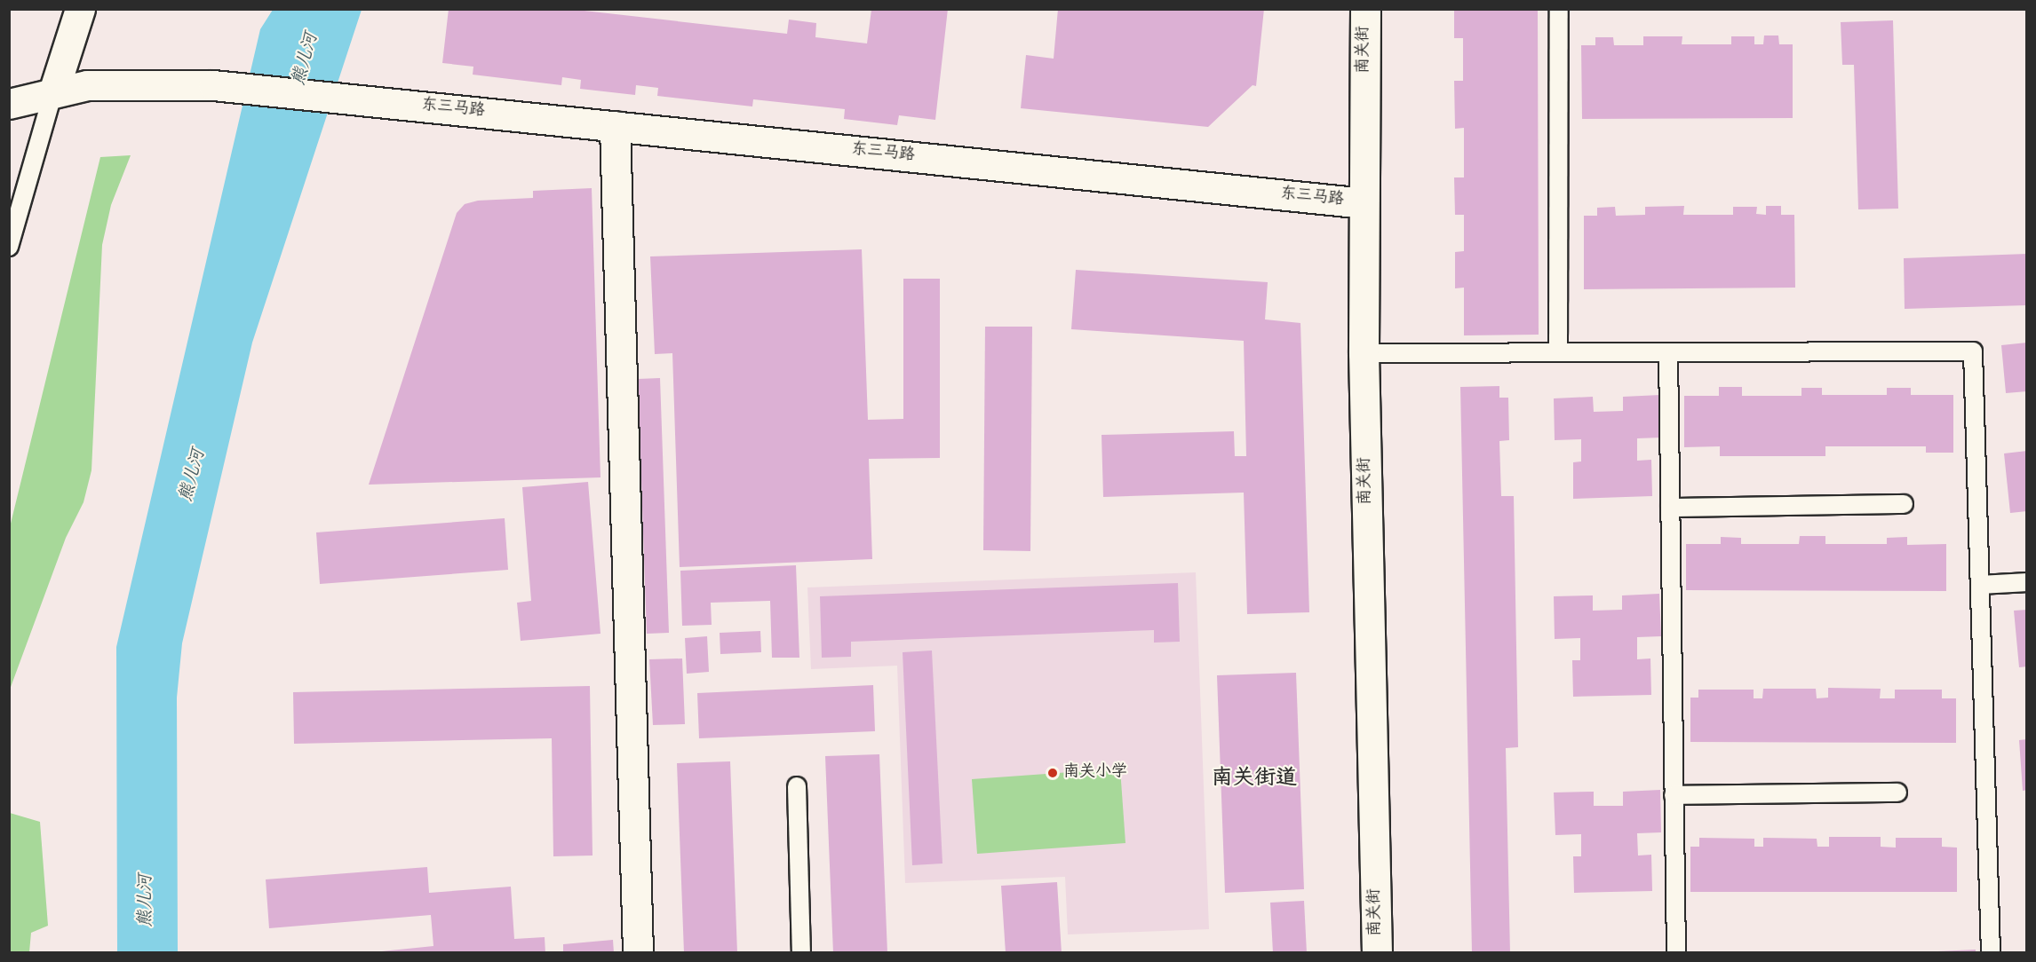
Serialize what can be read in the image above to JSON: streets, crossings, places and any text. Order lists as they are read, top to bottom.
{
  "streets": {
    "street": ["南关街", "东三马路"]
  },
  "crossings": [
    ["南关街", "东三马路"]
  ],
  "districts": ["南关街道"],
  "water": ["熊儿河"],
  "places": ["南关小学"]
}
